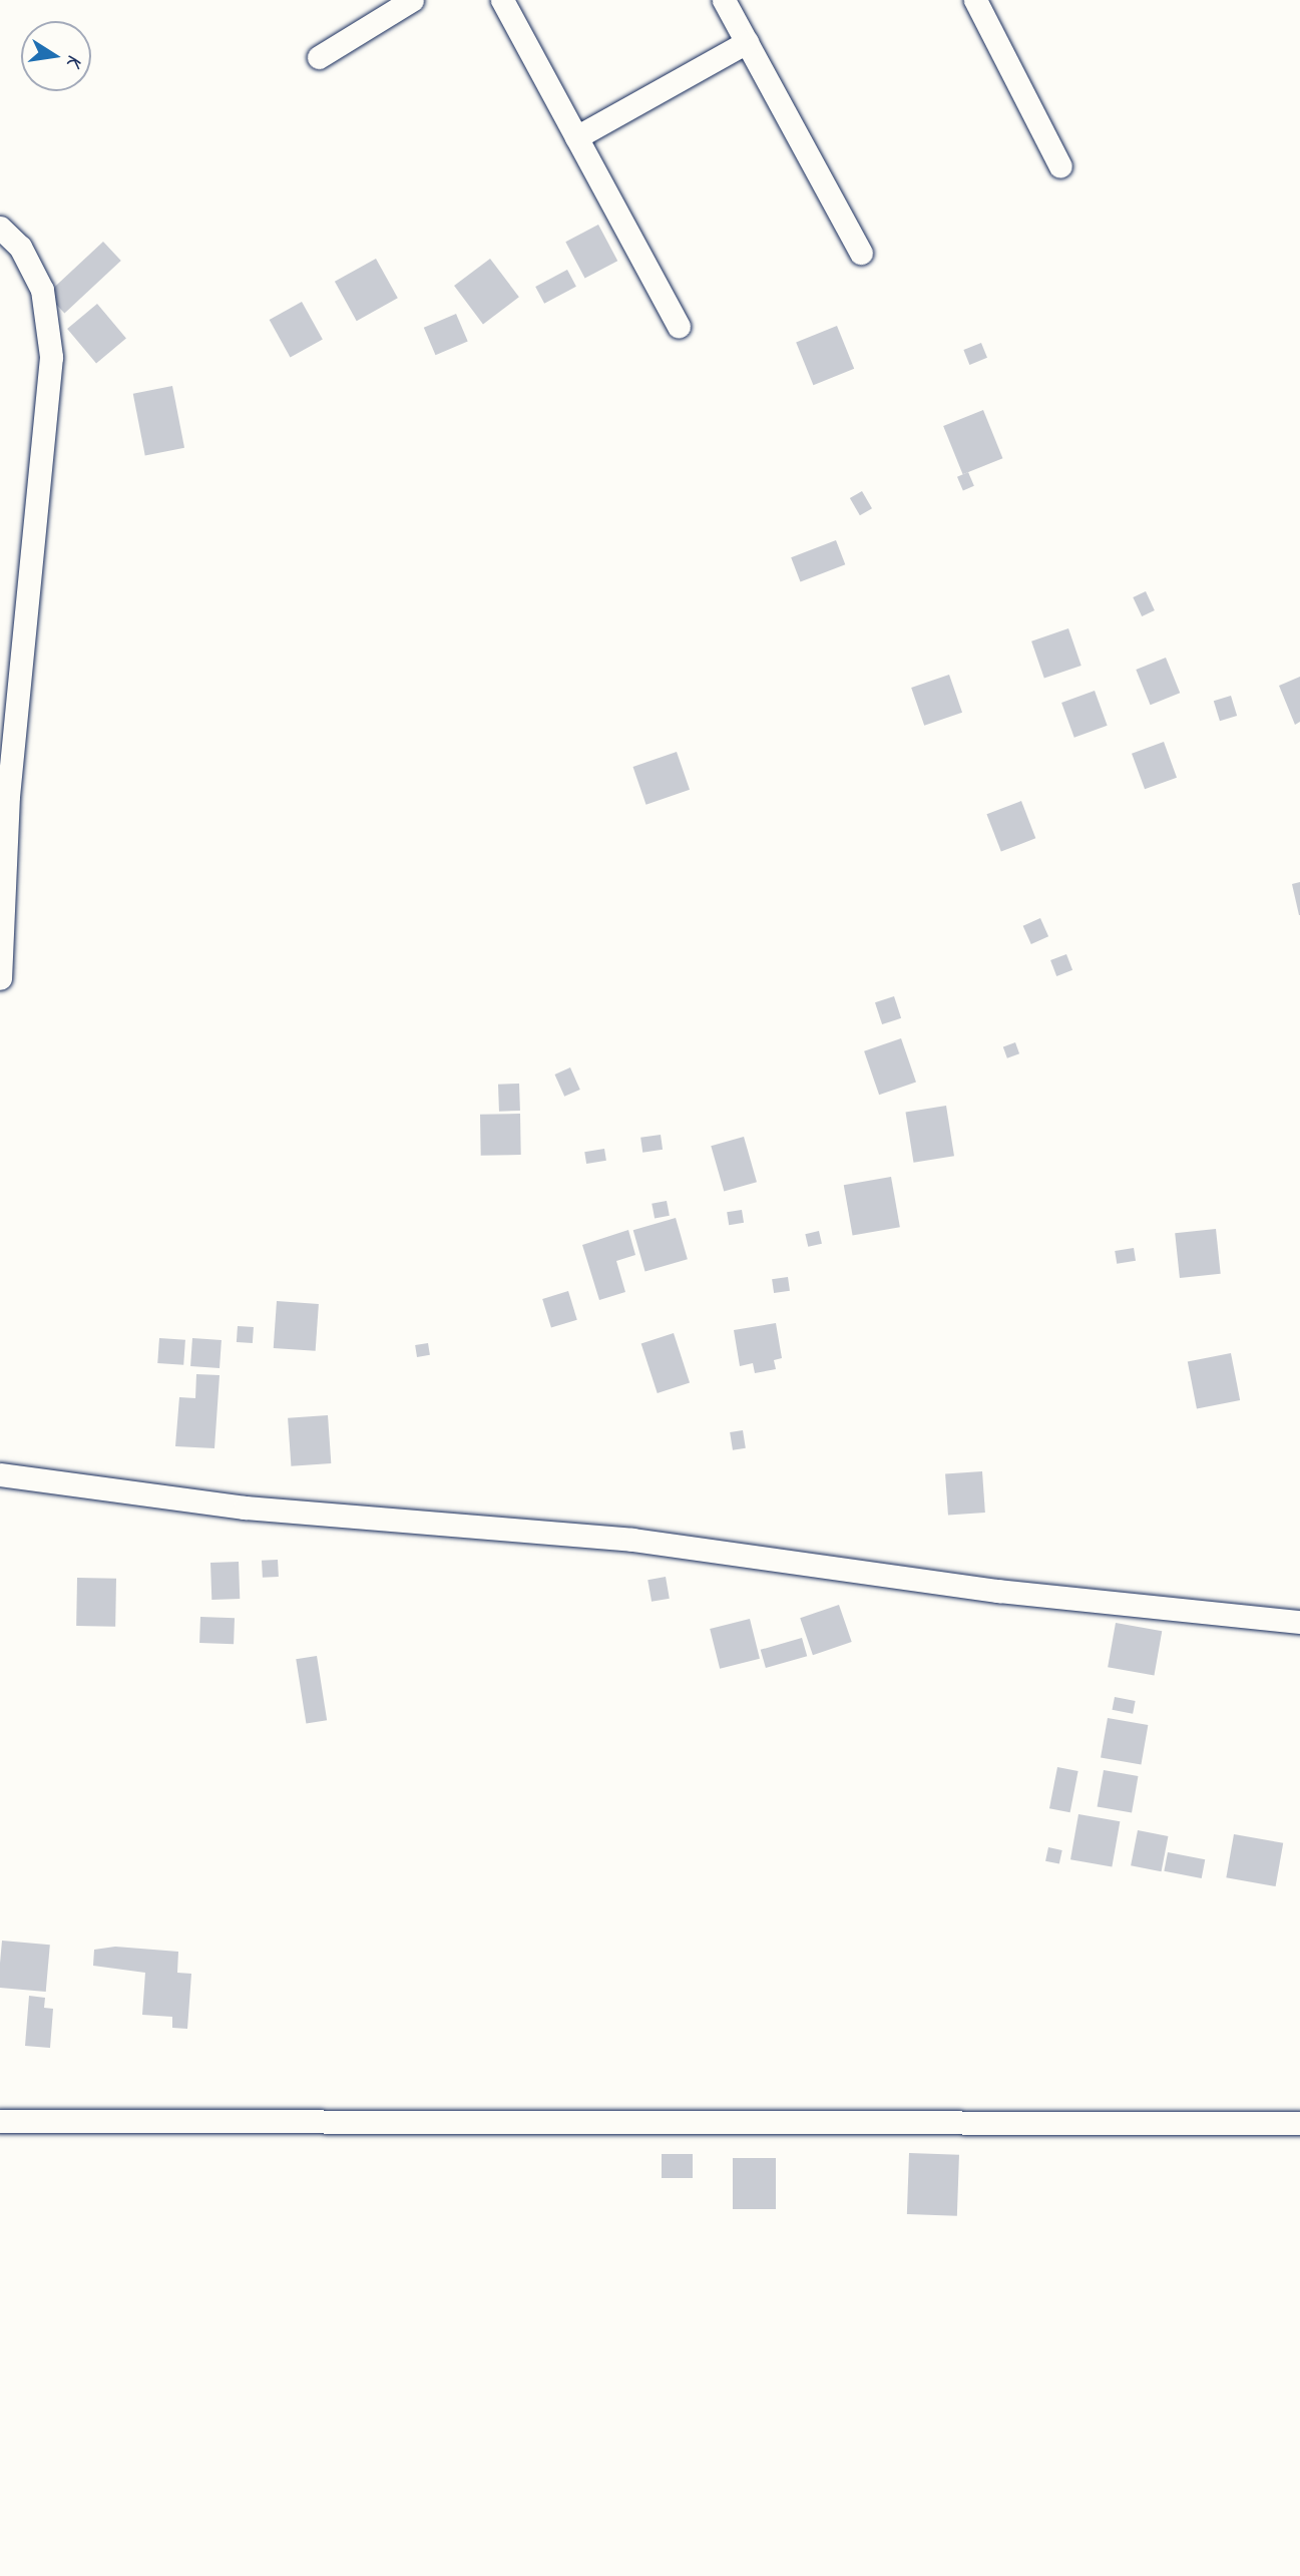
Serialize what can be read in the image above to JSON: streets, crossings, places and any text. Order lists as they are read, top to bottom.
{
  "north": "right"
}
